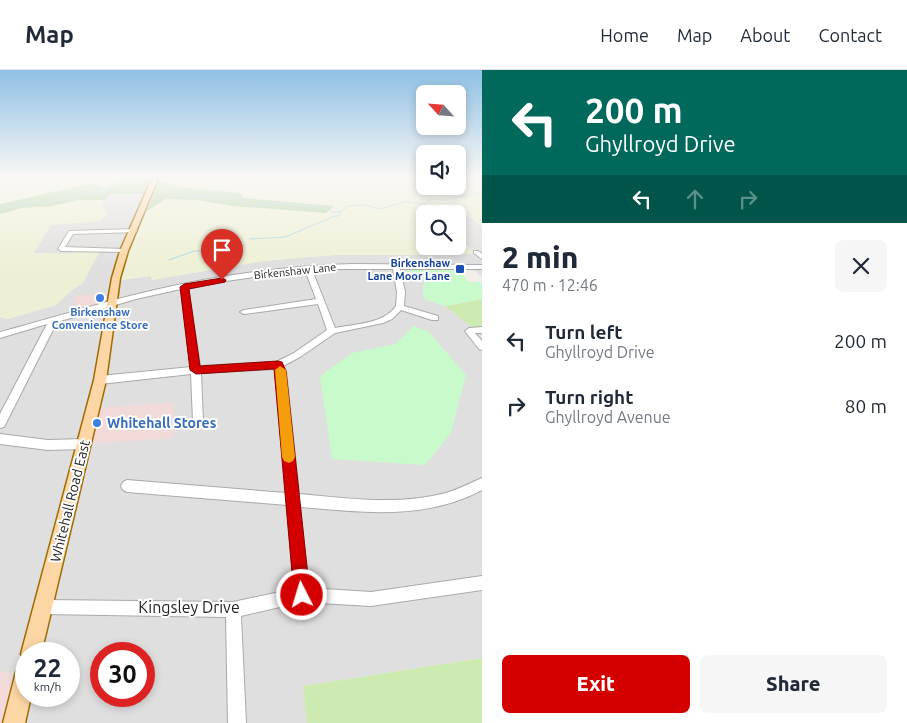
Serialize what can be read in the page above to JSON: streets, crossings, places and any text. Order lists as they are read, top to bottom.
{
  "streets": {
    "main road": ["Whitehall Road East"],
    "street": ["Birkenshaw Lane", "Kingsley Drive"]
  },
  "crossings": [
    ["Birkenshaw Lane", "Whitehall Road East"],
    ["Whitehall Road East", "Kingsley Drive"]
  ],
  "places": {
    "transit": ["Birkenshaw Lane Moor Lane"],
    "other": ["Birkenshaw Convenience Store", "Whitehall Stores"]
  },
  "north": "top left",
  "page": {
    "header": "Map",
    "nav": [
      "Home",
      "Map",
      "About",
      "Contact"
    ],
    "turn": ["200 m", "Ghyllroyd Drive"],
    "heading": ["2 min", "470 m · 12:46"],
    "list": [
      {
        "name": "Turn left",
        "note": "Ghyllroyd Drive",
        "value": "200 m"
      },
      {
        "name": "Turn right",
        "note": "Ghyllroyd Avenue",
        "value": "80 m"
      }
    ],
    "speed": "22 km/h",
    "limit": "30",
    "buttons": ["Exit", "Share"]
  }
}
